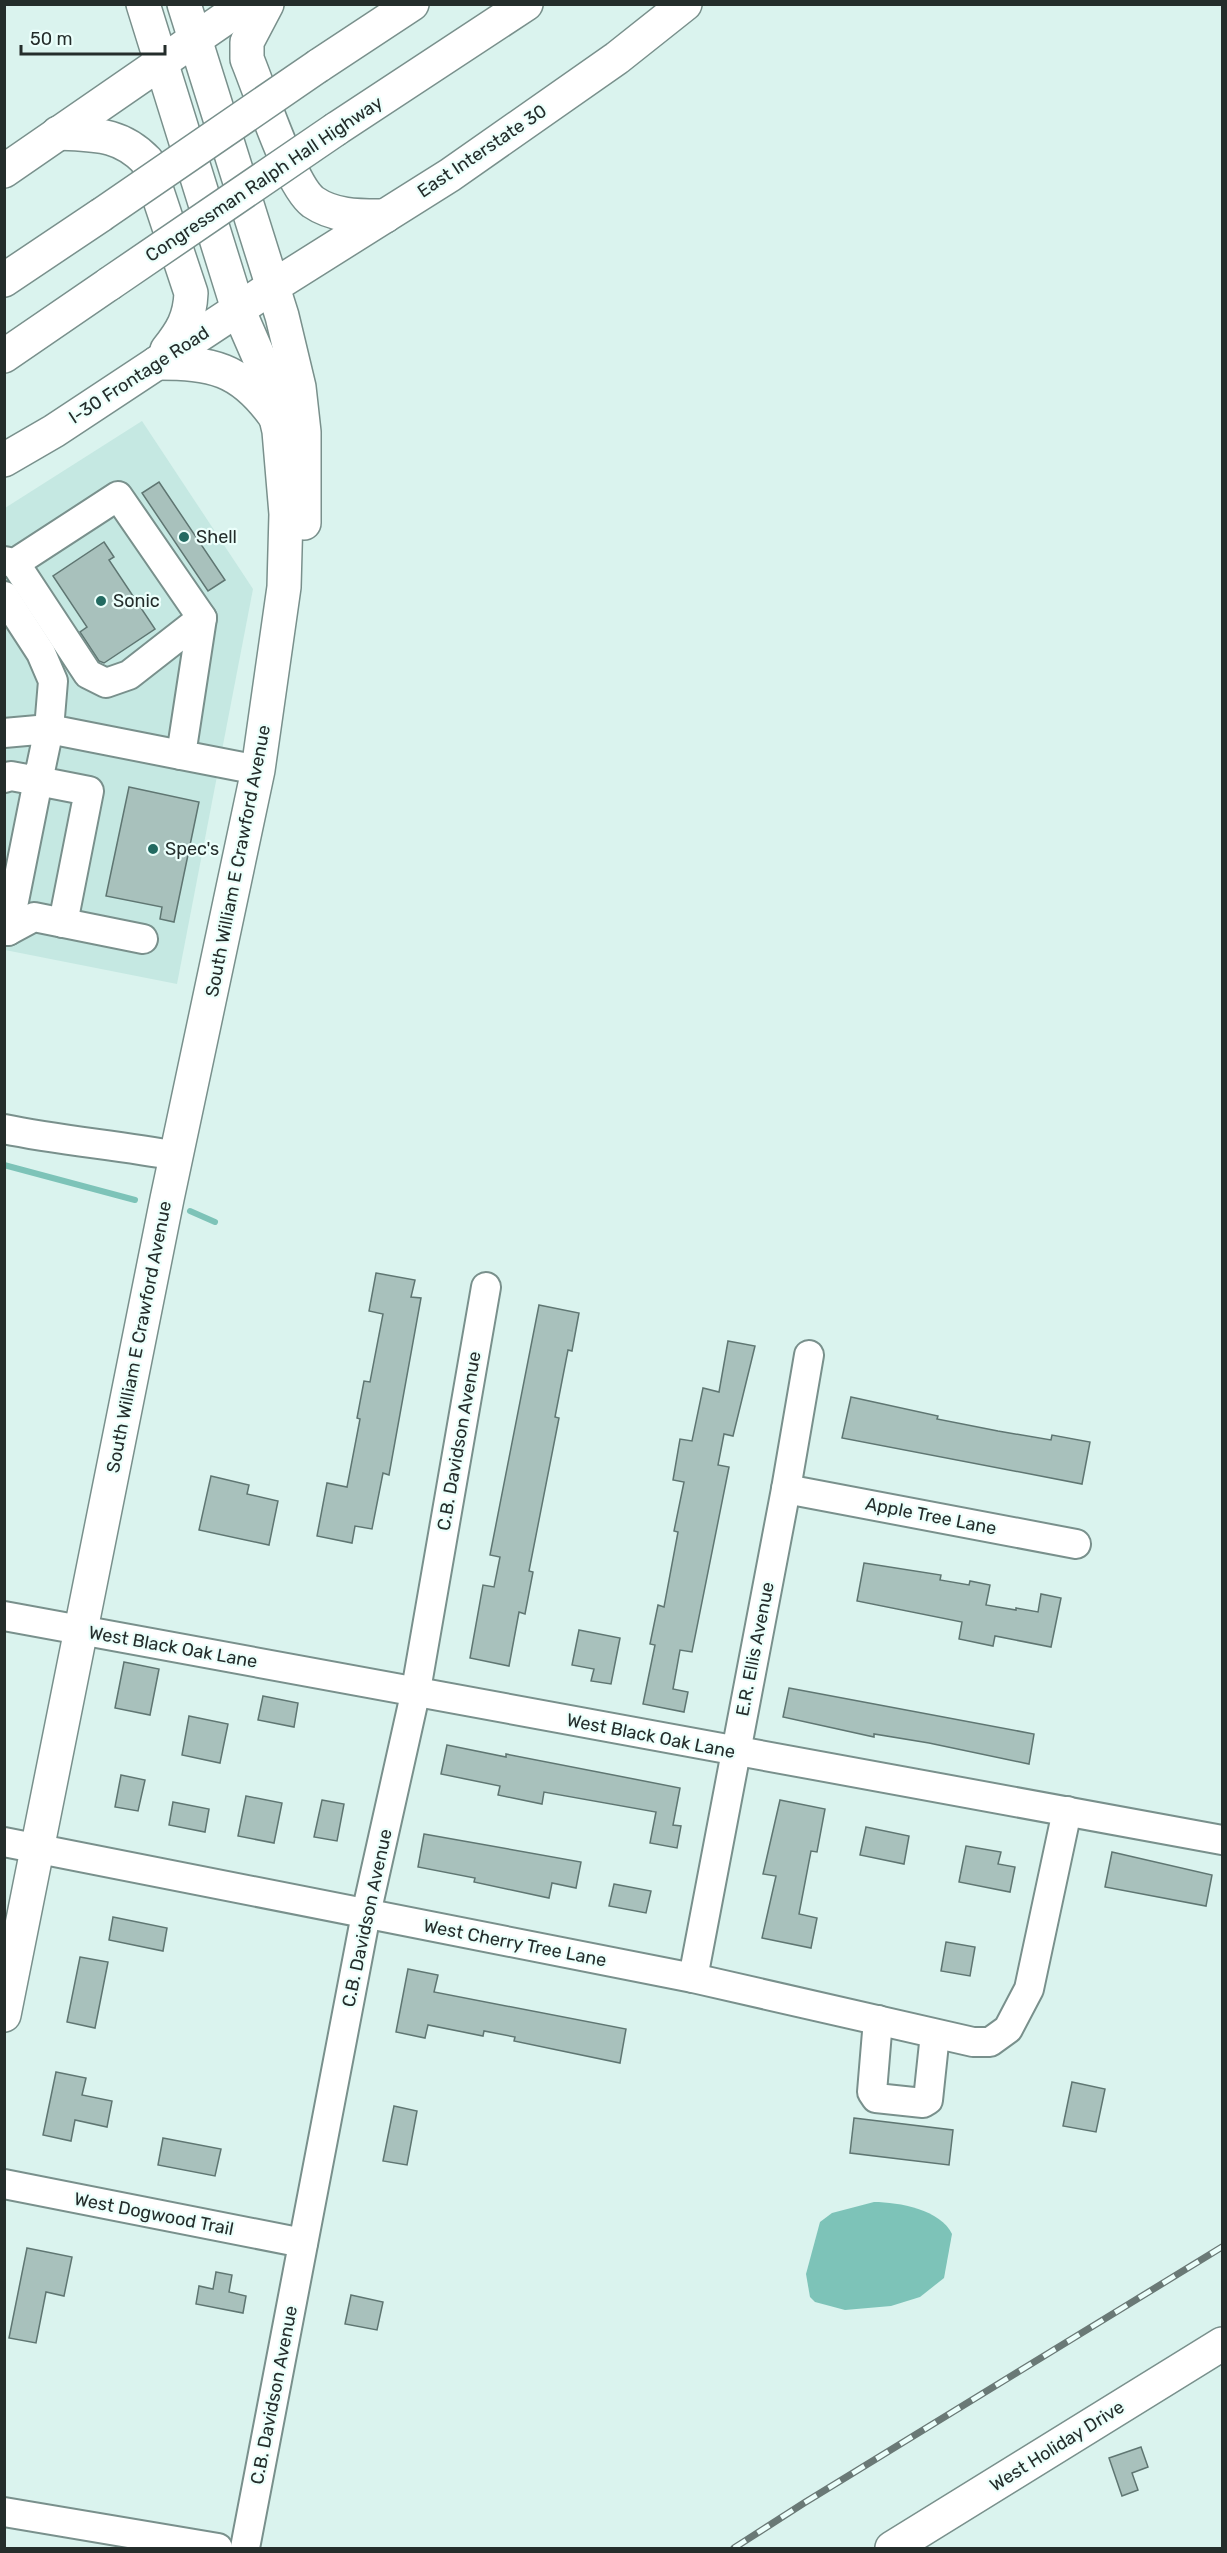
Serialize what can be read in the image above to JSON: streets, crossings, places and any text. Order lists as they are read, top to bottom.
{
  "streets": {
    "main road": [
      "East Interstate 30",
      "Congressman Ralph Hall Highway",
      "I-30 Frontage Road",
      "South William E Crawford Avenue",
      "West Holiday Drive"
    ],
    "street": [
      "C.B. Davidson Avenue",
      "Apple Tree Lane",
      "West Black Oak Lane",
      "E.R. Ellis Avenue",
      "West Cherry Tree Lane",
      "West Dogwood Trail"
    ]
  },
  "crossings": [
    ["East Interstate 30", "I-30 Frontage Road"],
    ["South William E Crawford Avenue", "West Black Oak Lane"],
    ["South William E Crawford Avenue", "West Cherry Tree Lane"],
    ["C.B. Davidson Avenue", "West Black Oak Lane"],
    ["C.B. Davidson Avenue", "West Cherry Tree Lane"],
    ["C.B. Davidson Avenue", "West Dogwood Trail"],
    ["Apple Tree Lane", "E.R. Ellis Avenue"],
    ["West Black Oak Lane", "E.R. Ellis Avenue"],
    ["West Black Oak Lane", "West Cherry Tree Lane"],
    ["E.R. Ellis Avenue", "West Cherry Tree Lane"]
  ],
  "places": ["Shell", "Sonic", "Spec's"],
  "scale_bar": "50 m"
}
